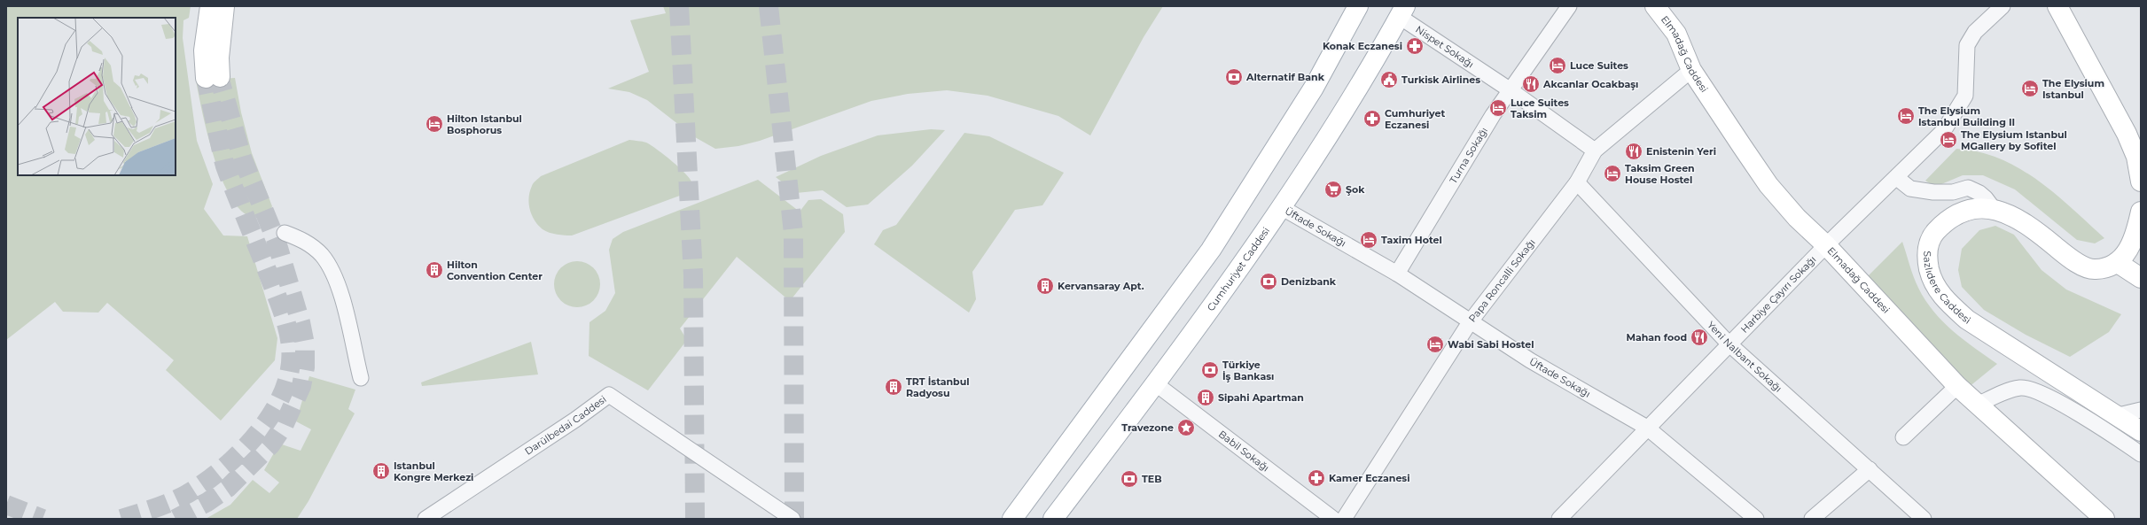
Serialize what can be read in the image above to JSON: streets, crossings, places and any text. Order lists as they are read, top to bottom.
{
  "streets": {
    "main road": ["Elmadağ Caddesi", "Cumhuriyet Caddesi", "Sazlıdere Caddesi"],
    "street": [
      "Nispet Sokağı",
      "Turna Sokağı",
      "Üftade Sokağı",
      "Papa Roncalli Sokağı",
      "Harbiye Çayırı Sokağı",
      "Yeni Nalbant Sokağı",
      "Darülbedai Caddesi",
      "Babil Sokağı"
    ]
  },
  "crossings": [
    ["Nispet Sokağı", "Turna Sokağı"],
    ["Nispet Sokağı", "Cumhuriyet Caddesi"],
    ["Nispet Sokağı", "Papa Roncalli Sokağı"],
    ["Elmadağ Caddesi", "Papa Roncalli Sokağı"],
    ["Elmadağ Caddesi", "Harbiye Çayırı Sokağı"],
    ["Turna Sokağı", "Üftade Sokağı"],
    ["Üftade Sokağı", "Cumhuriyet Caddesi"],
    ["Üftade Sokağı", "Papa Roncalli Sokağı"],
    ["Üftade Sokağı", "Harbiye Çayırı Sokağı"],
    ["Cumhuriyet Caddesi", "Babil Sokağı"],
    ["Papa Roncalli Sokağı", "Yeni Nalbant Sokağı"],
    ["Harbiye Çayırı Sokağı", "Yeni Nalbant Sokağı"]
  ],
  "places": {
    "pharmacy": ["Konak Eczanesi", "Cumhuriyet Eczanesi", "Kamer Eczanesi"],
    "hotel": [
      "Luce Suites",
      "The Elysium Istanbul",
      "Luce Suites Taksim",
      "The Elysium Istanbul Building II",
      "Hilton Istanbul Bosphorus",
      "The Elysium Istanbul MGallery by Sofitel",
      "Taksim Green House Hostel",
      "Taxim Hotel",
      "Wabi Sabi Hostel"
    ],
    "bank": [
      "Alternatif Bank",
      "Denizbank",
      "Türkiye İş Bankası",
      "TEB"
    ],
    "public building": ["Turkisk Airlines"],
    "restaurant": ["Akcanlar Ocakbaşı", "Enistenin Yeri", "Mahan food"],
    "supermarket": ["Şok"],
    "building": [
      "Hilton Convention Center",
      "Kervansaray Apt.",
      "TRT İstanbul Radyosu",
      "Sipahi Apartman",
      "Istanbul Kongre Merkezi"
    ],
    "place": ["Travezone"]
  }
}
